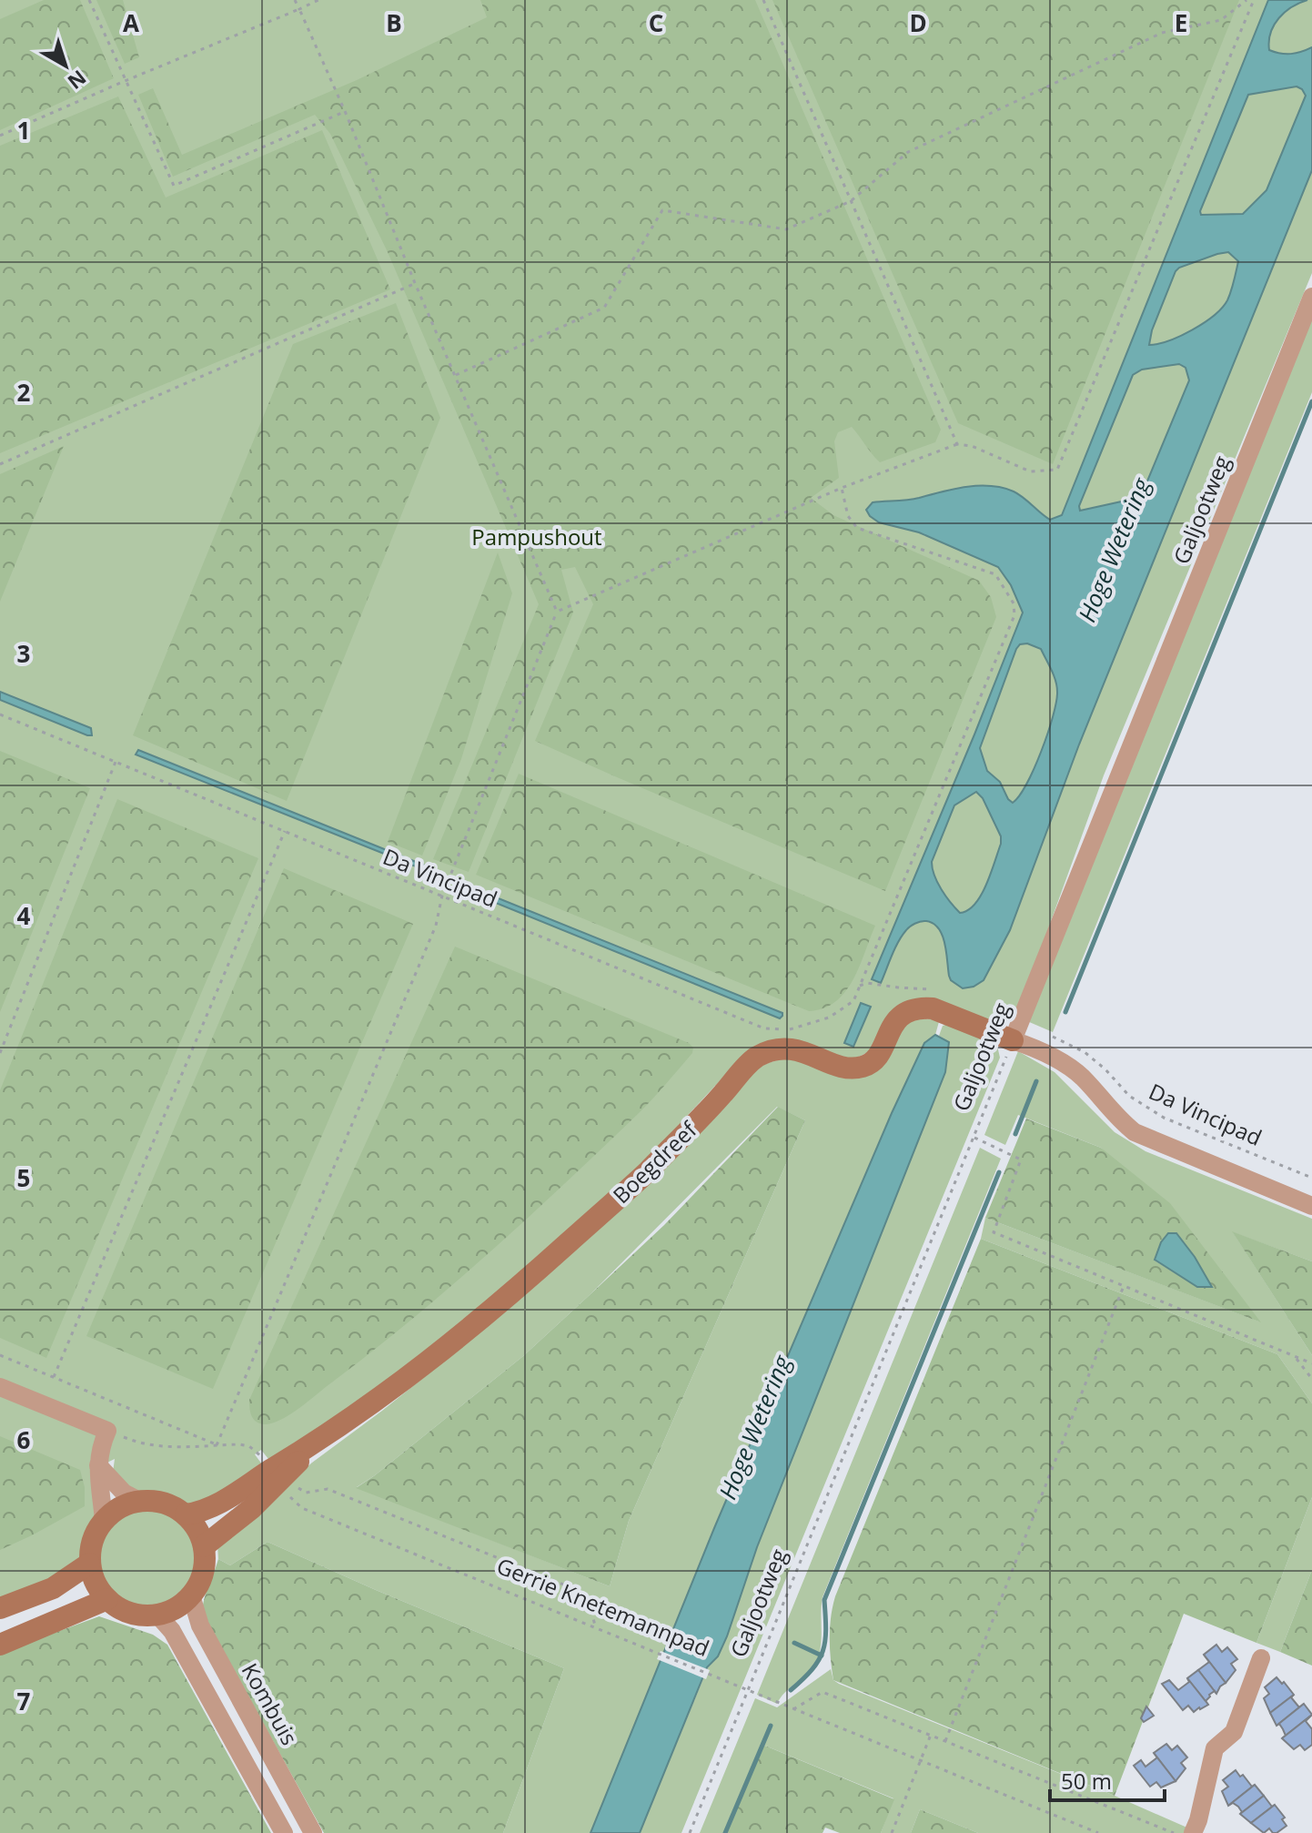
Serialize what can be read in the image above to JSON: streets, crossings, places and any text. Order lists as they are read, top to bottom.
{
  "streets": {
    "street": ["Galjootweg", "Boegdreef", "Kombuis"],
    "path": ["Da Vincipad", "Gerrie Knetemannpad"]
  },
  "crossings": [
    ["Galjootweg", "Boegdreef"],
    ["Galjootweg", "Gerrie Knetemannpad"],
    ["Boegdreef", "Gerrie Knetemannpad"],
    ["Boegdreef", "Kombuis"]
  ],
  "water": ["Hoge Wetering"],
  "parks": ["Pampushout"],
  "scale_bar": "50 m",
  "north": "bottom right",
  "grid": {
    "columns": [
      "A",
      "B",
      "C",
      "D",
      "E"
    ],
    "rows": [
      "1",
      "2",
      "3",
      "4",
      "5",
      "6",
      "7"
    ]
  }
}
